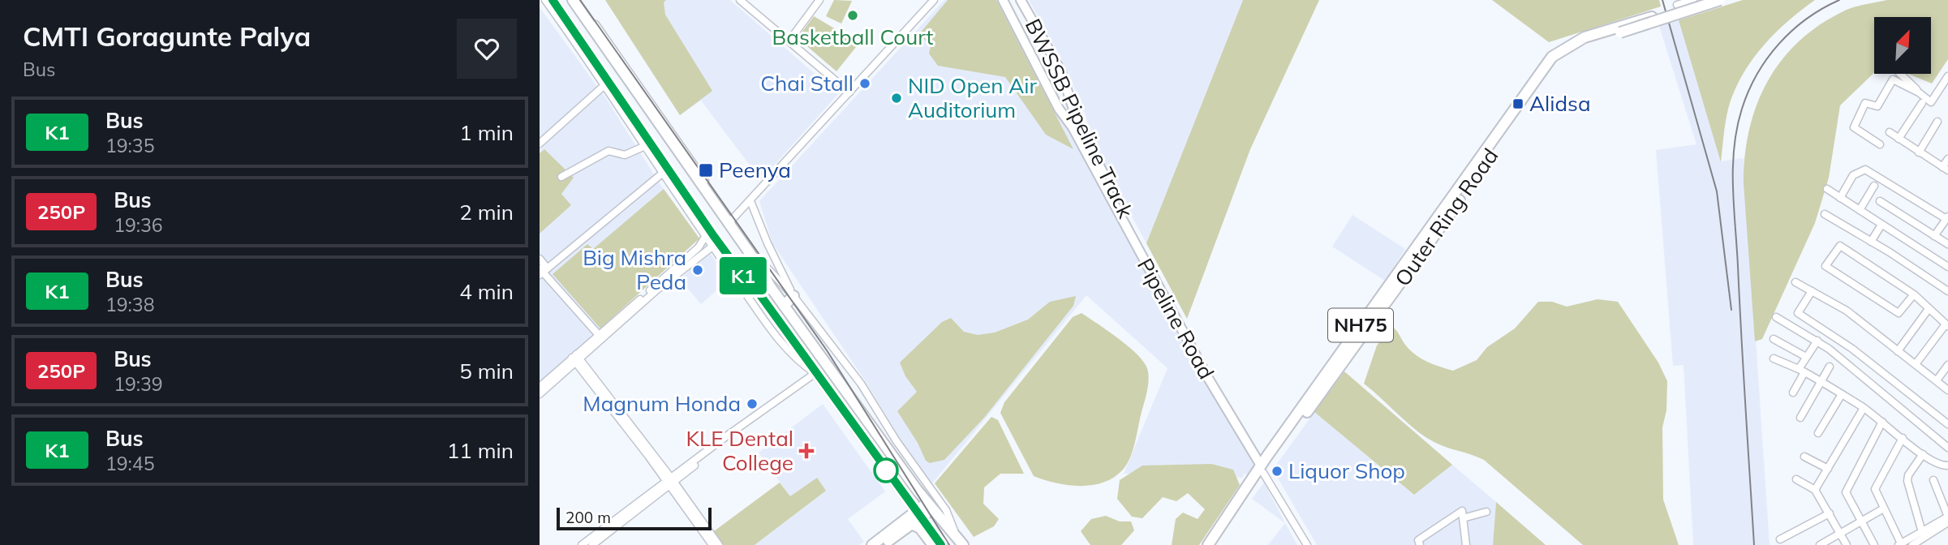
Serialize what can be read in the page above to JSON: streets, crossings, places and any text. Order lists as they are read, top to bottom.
{
  "streets": {
    "highway": ["Outer Ring Road", "NH75"],
    "main road": ["BWSSB Pipeline Track", "Pipeline Road"]
  },
  "crossings": [
    ["BWSSB Pipeline Track", "Pipeline Road"],
    ["Outer Ring Road", "Pipeline Road"]
  ],
  "places": {
    "other": [
      "Basketball Court",
      "Chai Stall",
      "NID Open Air Auditorium",
      "Big Mishra Peda",
      "Magnum Honda",
      "Liquor Shop"
    ],
    "transit": ["Alidsa", "Peenya"],
    "health": ["KLE Dental College"]
  },
  "lines": ["bus line K1"],
  "scale_bar": "200 m",
  "north": "top right",
  "page": {
    "heading": ["CMTI Goragunte Palya", "Bus"],
    "on_map": "K1",
    "list": [
      {
        "mark": "K1",
        "name": "Bus",
        "note": "19:35",
        "value": "1 min"
      },
      {
        "mark": "250P",
        "name": "Bus",
        "note": "19:36",
        "value": "2 min"
      },
      {
        "mark": "K1",
        "name": "Bus",
        "note": "19:38",
        "value": "4 min"
      },
      {
        "mark": "250P",
        "name": "Bus",
        "note": "19:39",
        "value": "5 min"
      },
      {
        "mark": "K1",
        "name": "Bus",
        "note": "19:45",
        "value": "11 min"
      }
    ],
    "scale": "200 m"
  }
}
